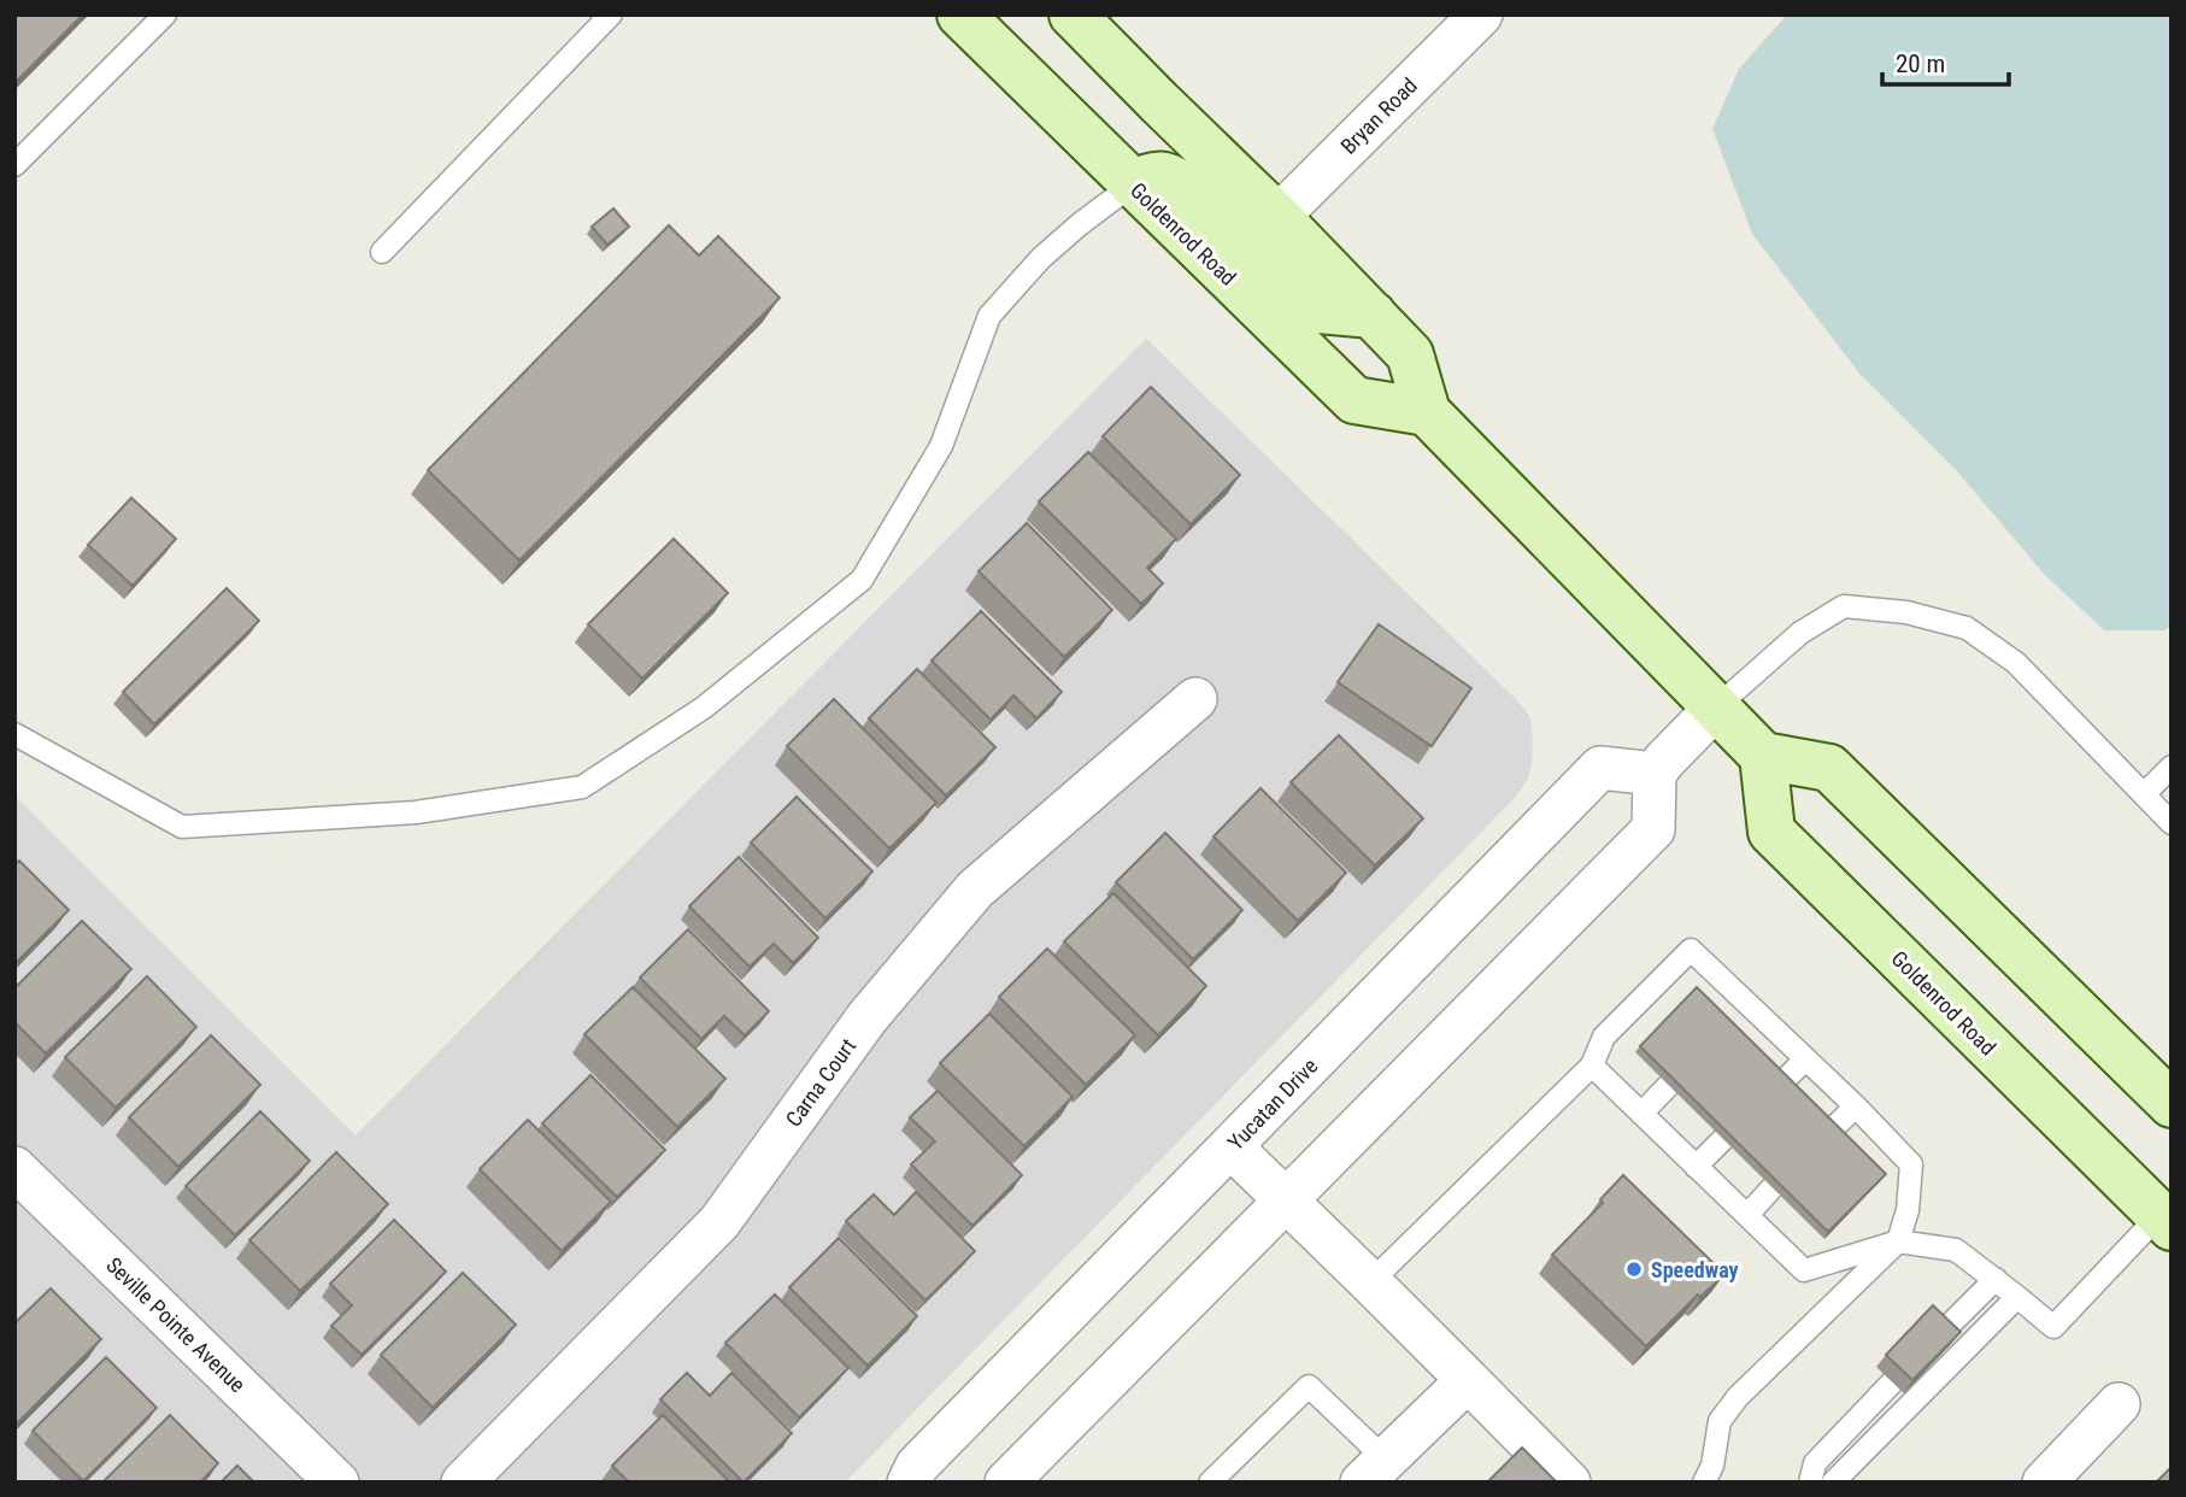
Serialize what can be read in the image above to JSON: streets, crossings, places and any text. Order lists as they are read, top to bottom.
{
  "streets": {
    "main road": ["Goldenrod Road"],
    "street": [
      "Bryan Road",
      "Carna Court",
      "Yucatan Drive",
      "Seville Pointe Avenue"
    ]
  },
  "places": ["Speedway"],
  "scale_bar": "20 m"
}
